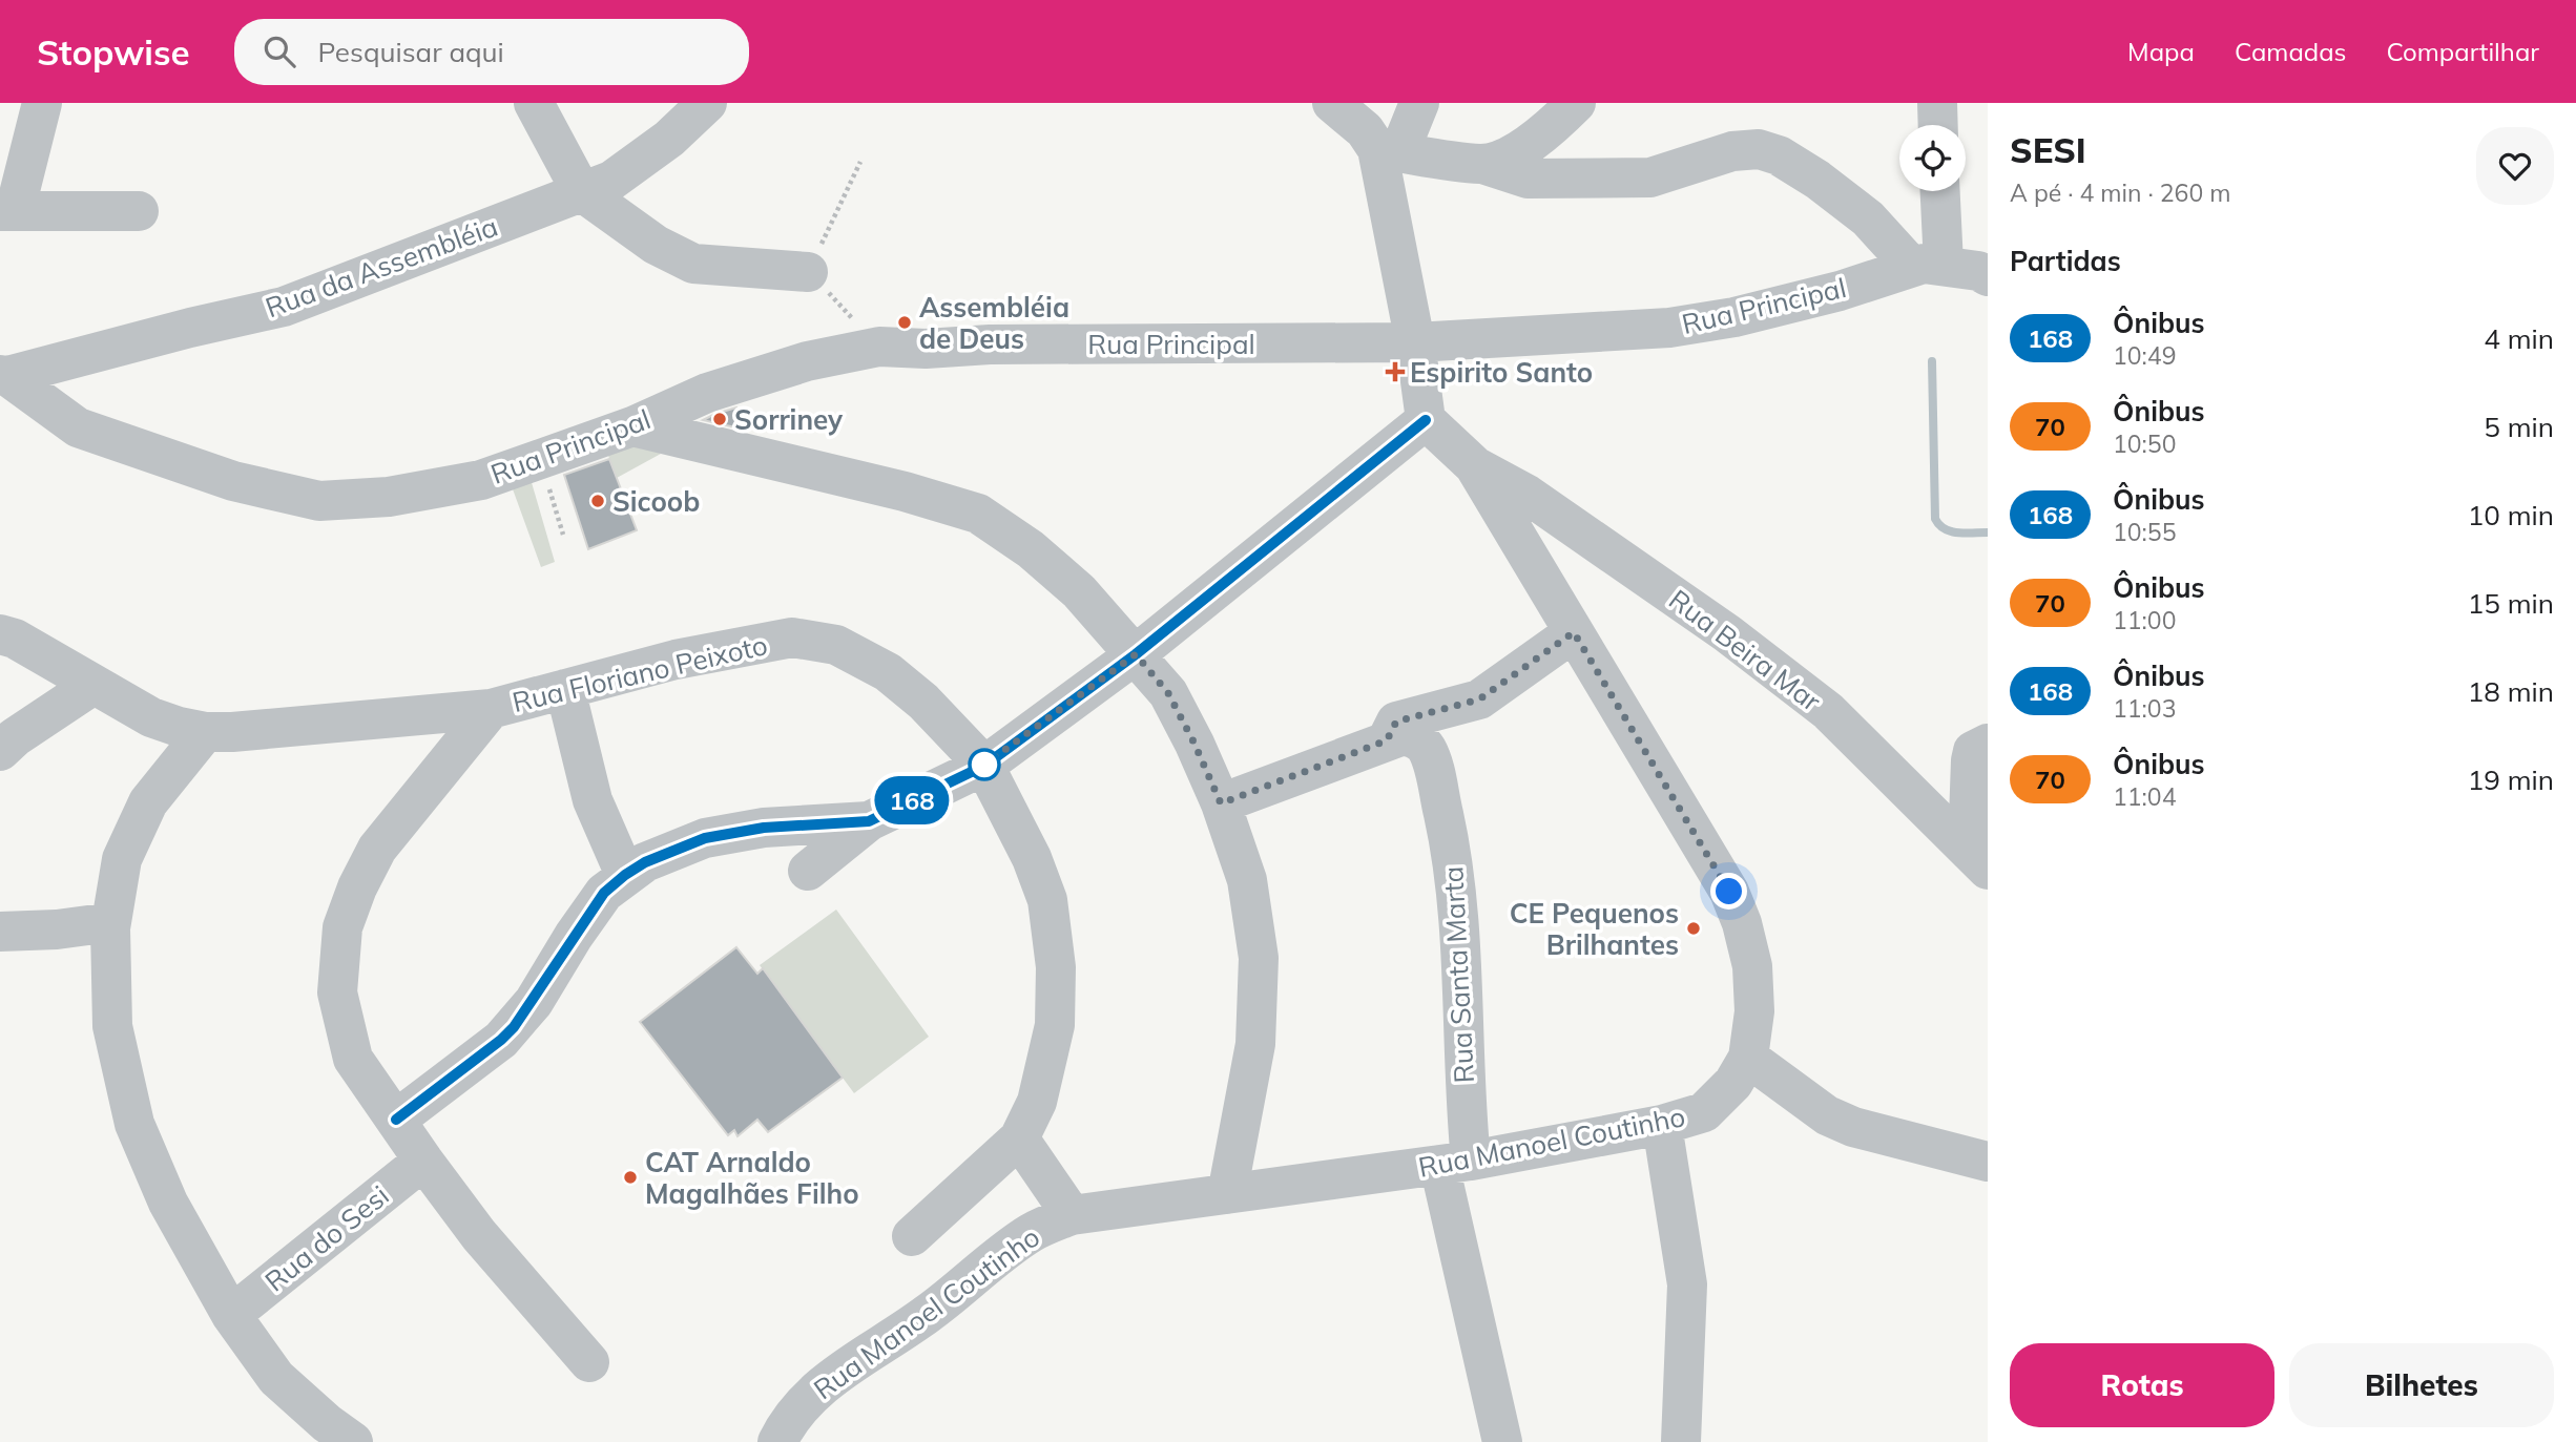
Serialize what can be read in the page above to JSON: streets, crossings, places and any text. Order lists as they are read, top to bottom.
{
  "streets": {
    "street": [
      "Rua da Assembléia",
      "Rua Principal",
      "Rua Beira Mar",
      "Rua Floriano Peixoto",
      "Rua Santa Marta",
      "Rua Manoel Coutinho",
      "Rua do Sesi"
    ]
  },
  "crossings": [
    ["Rua da Assembléia", "Rua Principal"],
    ["Rua Beira Mar", "Rua Manoel Coutinho"],
    ["Rua Santa Marta", "Rua Manoel Coutinho"]
  ],
  "places": {
    "other": [
      "Assembléia de Deus",
      "Sorriney",
      "Sicoob",
      "CE Pequenos Brilhantes",
      "CAT Arnaldo Magalhães Filho"
    ],
    "health": ["Espirito Santo"]
  },
  "lines": ["bus line 168"],
  "page": {
    "header": "Stopwise",
    "search": "Pesquisar aqui",
    "nav": ["Mapa", "Camadas", "Compartilhar"],
    "on_map": "168",
    "heading": [
      ["SESI", "A pé · 4 min · 260 m"],
      "Partidas"
    ],
    "list": [
      {
        "mark": "168",
        "name": "Ônibus",
        "note": "10:49",
        "value": "4 min"
      },
      {
        "mark": "70",
        "name": "Ônibus",
        "note": "10:50",
        "value": "5 min"
      },
      {
        "mark": "168",
        "name": "Ônibus",
        "note": "10:55",
        "value": "10 min"
      },
      {
        "mark": "70",
        "name": "Ônibus",
        "note": "11:00",
        "value": "15 min"
      },
      {
        "mark": "168",
        "name": "Ônibus",
        "note": "11:03",
        "value": "18 min"
      },
      {
        "mark": "70",
        "name": "Ônibus",
        "note": "11:04",
        "value": "19 min"
      }
    ],
    "buttons": ["Rotas", "Bilhetes"]
  }
}
